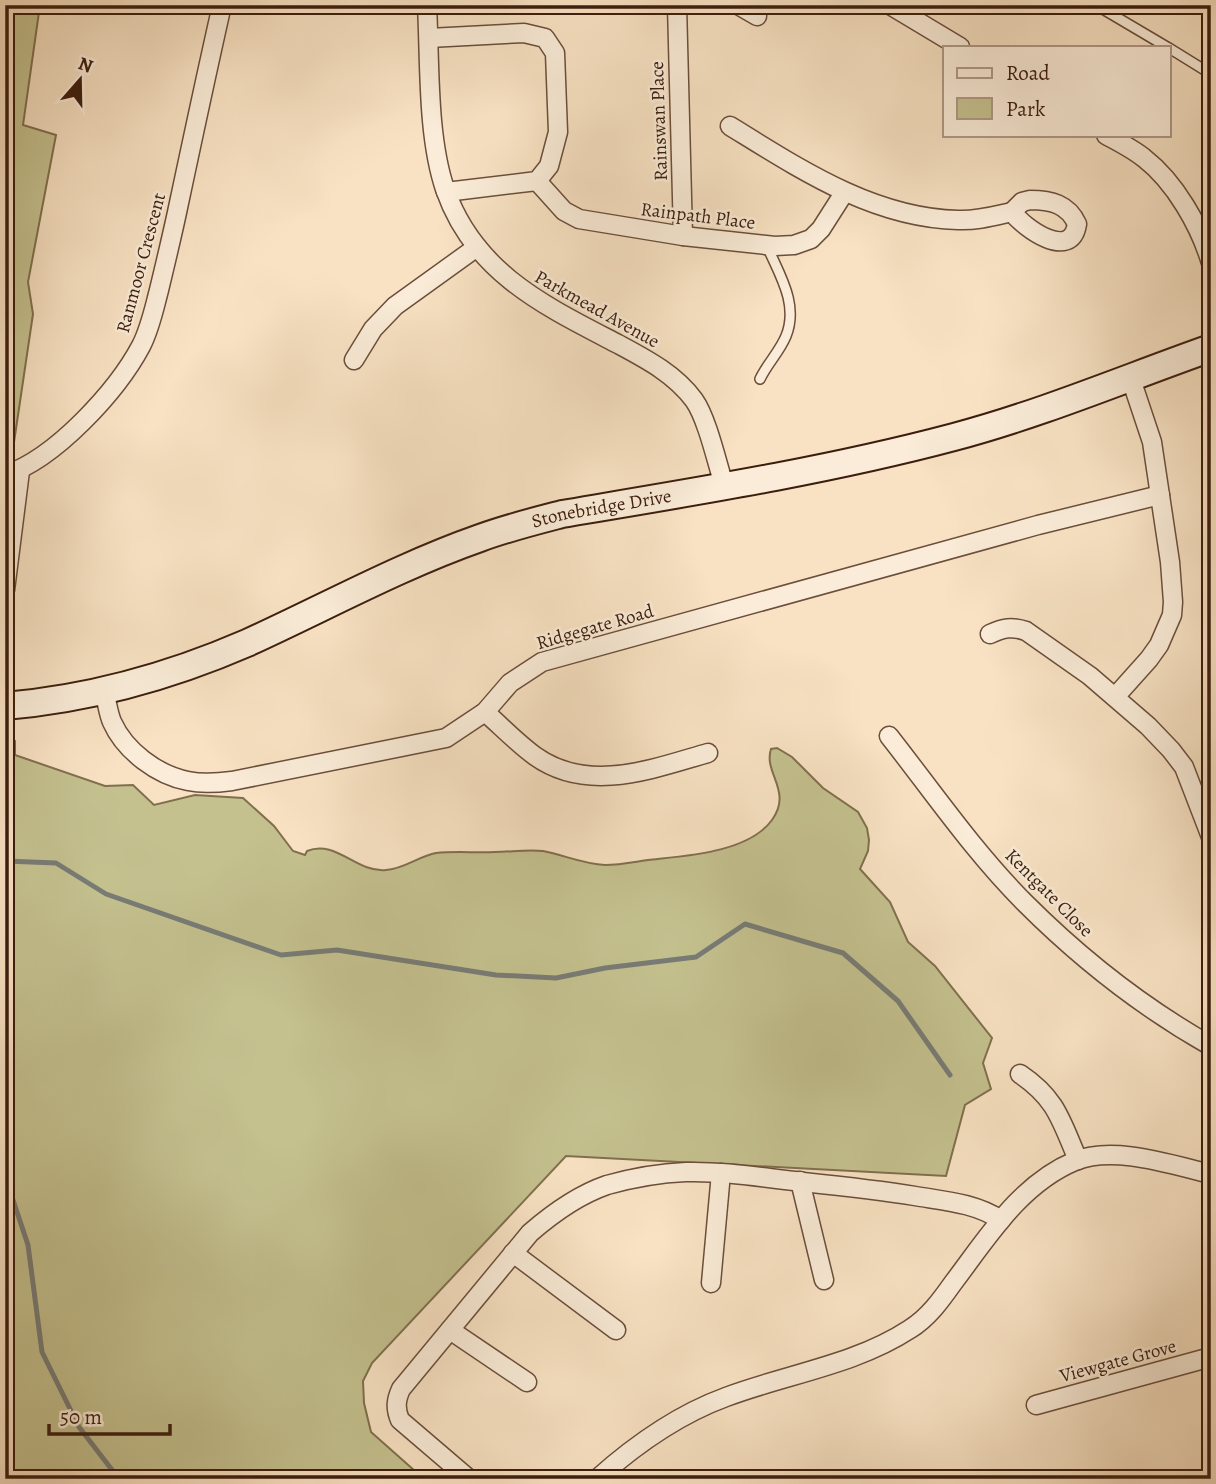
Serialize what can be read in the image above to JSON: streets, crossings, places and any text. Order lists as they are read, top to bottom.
{
  "streets": {
    "street": [
      "Rainswan Place",
      "Rainpath Place",
      "Ranmoor Crescent",
      "Parkmead Avenue",
      "Stonebridge Drive",
      "Ridgegate Road",
      "Kentgate Close",
      "Viewgate Grove"
    ]
  },
  "crossings": [
    ["Rainswan Place", "Rainpath Place"],
    ["Parkmead Avenue", "Stonebridge Drive"],
    ["Stonebridge Drive", "Ridgegate Road"]
  ],
  "legend": ["Road", "Park"],
  "scale_bar": "50 m",
  "north": "top"
}
